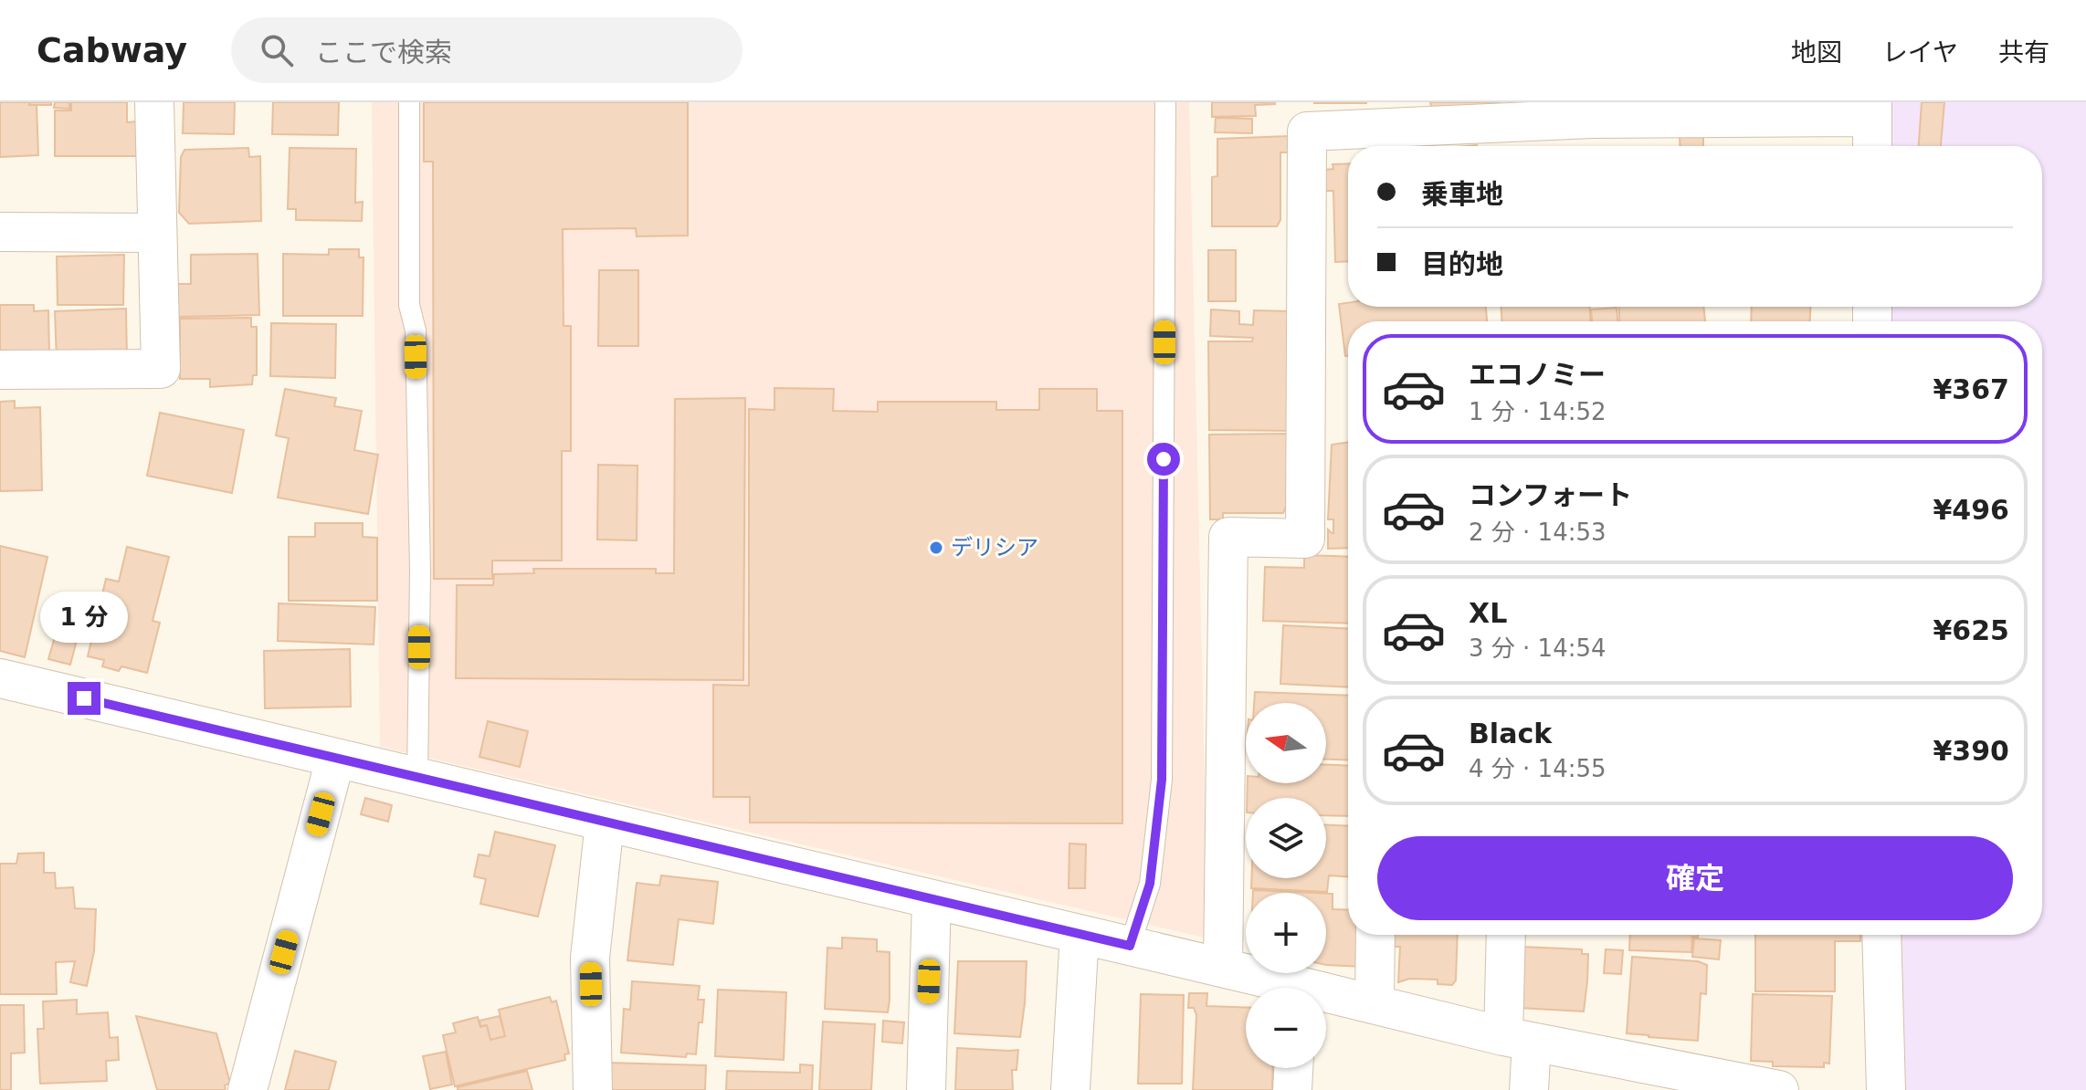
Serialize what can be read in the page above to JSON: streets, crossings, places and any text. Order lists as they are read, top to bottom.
{
  "places": ["デリシア"],
  "north": "left",
  "page": {
    "header": "Cabway",
    "search": "ここで検索",
    "nav": ["地図", "レイヤ", "共有"],
    "banner": ["乗車地", "目的地"],
    "list": [
      {
        "name": "エコノミー",
        "note": "1 分 · 14:52",
        "value": "¥367"
      },
      {
        "name": "コンフォート",
        "note": "2 分 · 14:53",
        "value": "¥496"
      },
      {
        "name": "XL",
        "note": "3 分 · 14:54",
        "value": "¥625"
      },
      {
        "name": "Black",
        "note": "4 分 · 14:55",
        "value": "¥390"
      }
    ],
    "bubble": "1 分",
    "map_buttons": ["+", "−"],
    "buttons": "確定"
  }
}
